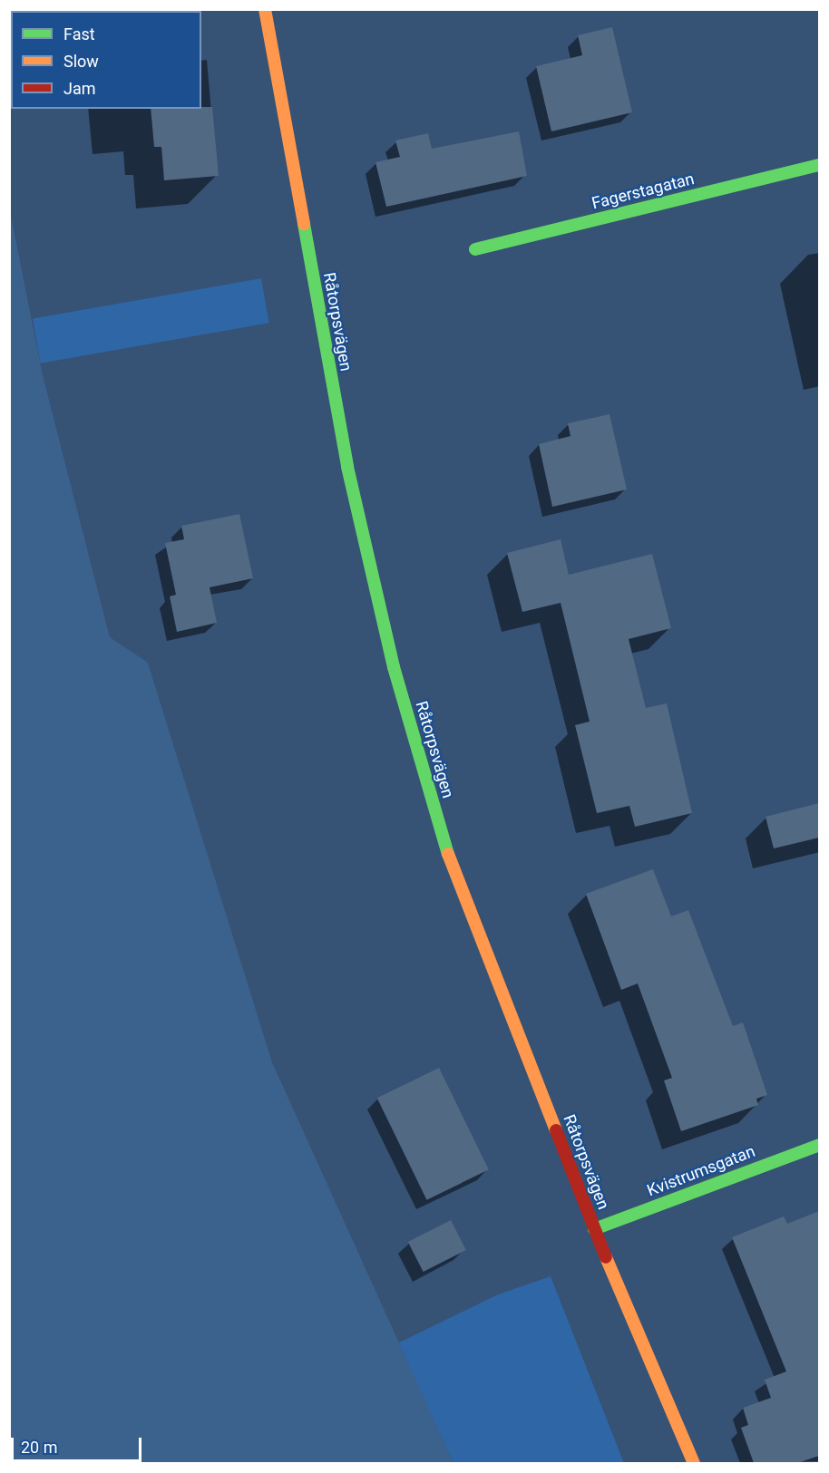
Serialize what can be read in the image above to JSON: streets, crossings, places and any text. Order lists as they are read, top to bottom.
{
  "streets": {
    "street": ["Fagerstagatan", "Råtorpsvägen", "Kvistrumsgatan"]
  },
  "crossings": [
    ["Råtorpsvägen", "Kvistrumsgatan"]
  ],
  "legend": ["Fast", "Slow", "Jam"],
  "scale_bar": "20 m"
}
